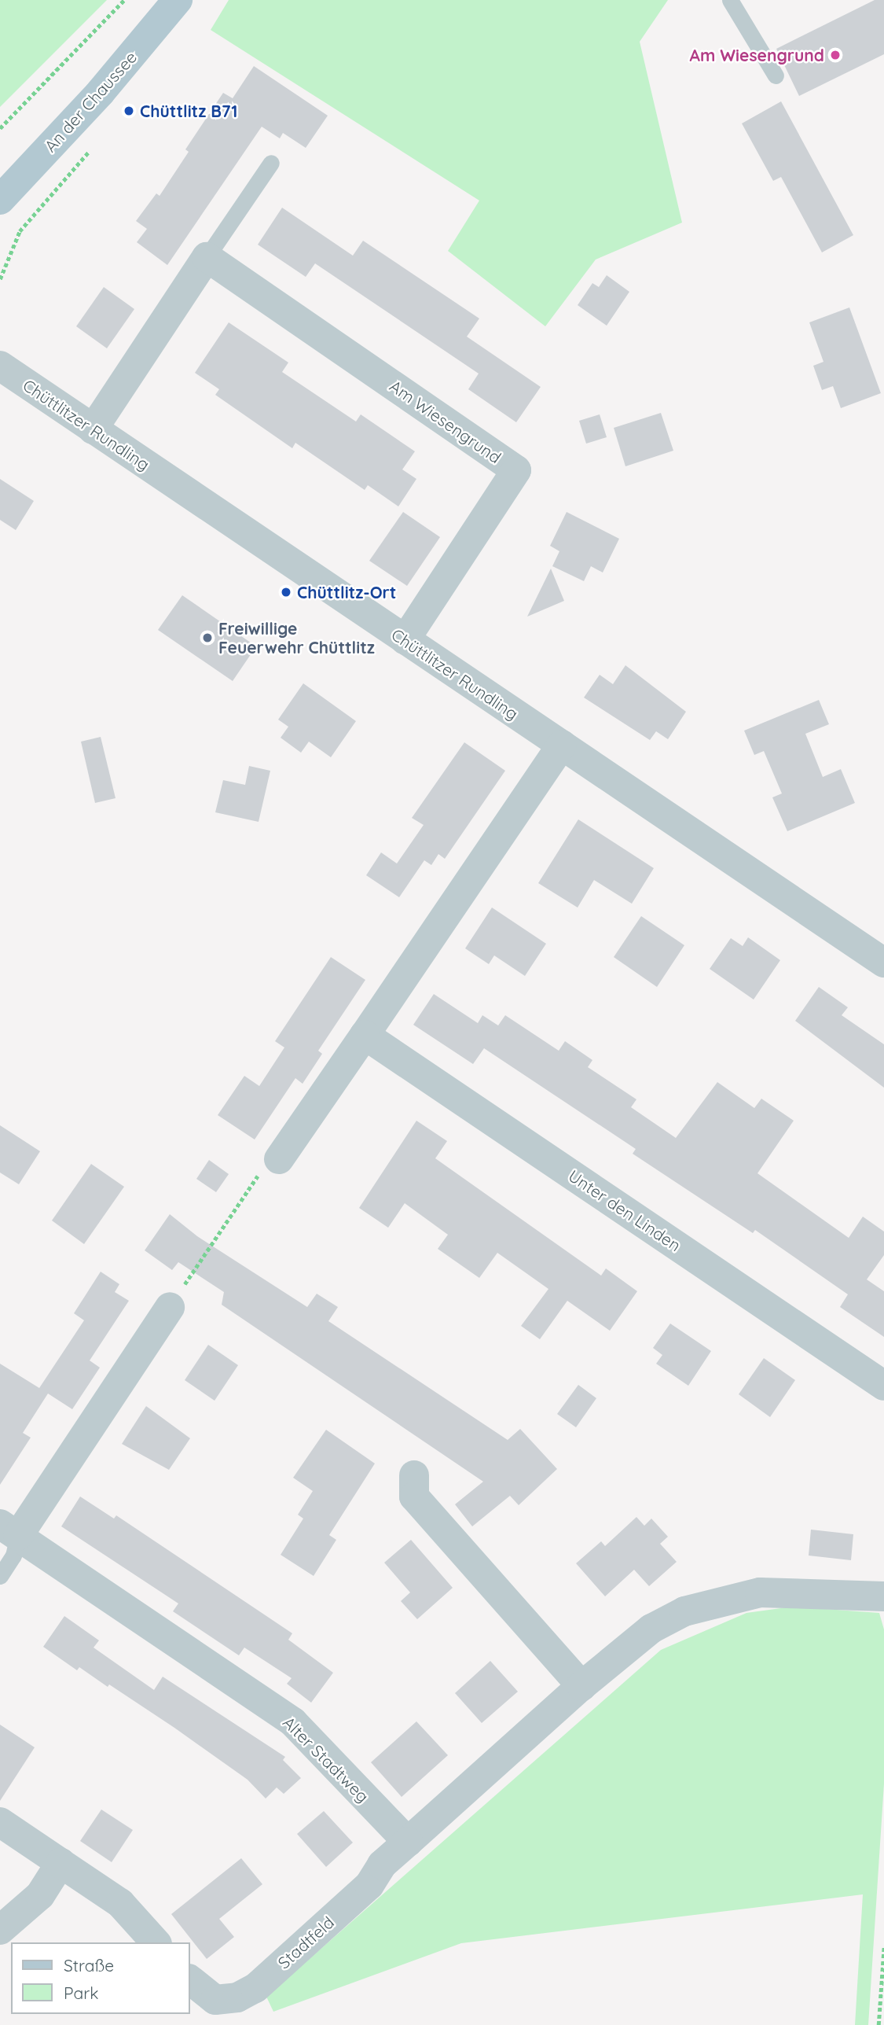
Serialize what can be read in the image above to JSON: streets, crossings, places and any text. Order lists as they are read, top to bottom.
{
  "streets": {
    "main road": ["An der Chaussee"],
    "street": [
      "Am Wiesengrund",
      "Chüttlitzer Rundling",
      "Unter den Linden",
      "Alter Stadtweg",
      "Stadtfeld"
    ]
  },
  "crossings": [
    ["Am Wiesengrund", "Chüttlitzer Rundling"],
    ["Alter Stadtweg", "Stadtfeld"]
  ],
  "places": [
    "Am Wiesengrund",
    "Chüttlitz B71",
    "Chüttlitz-Ort",
    "Freiwillige Feuerwehr Chüttlitz"
  ],
  "legend": ["Straße", "Park"]
}
